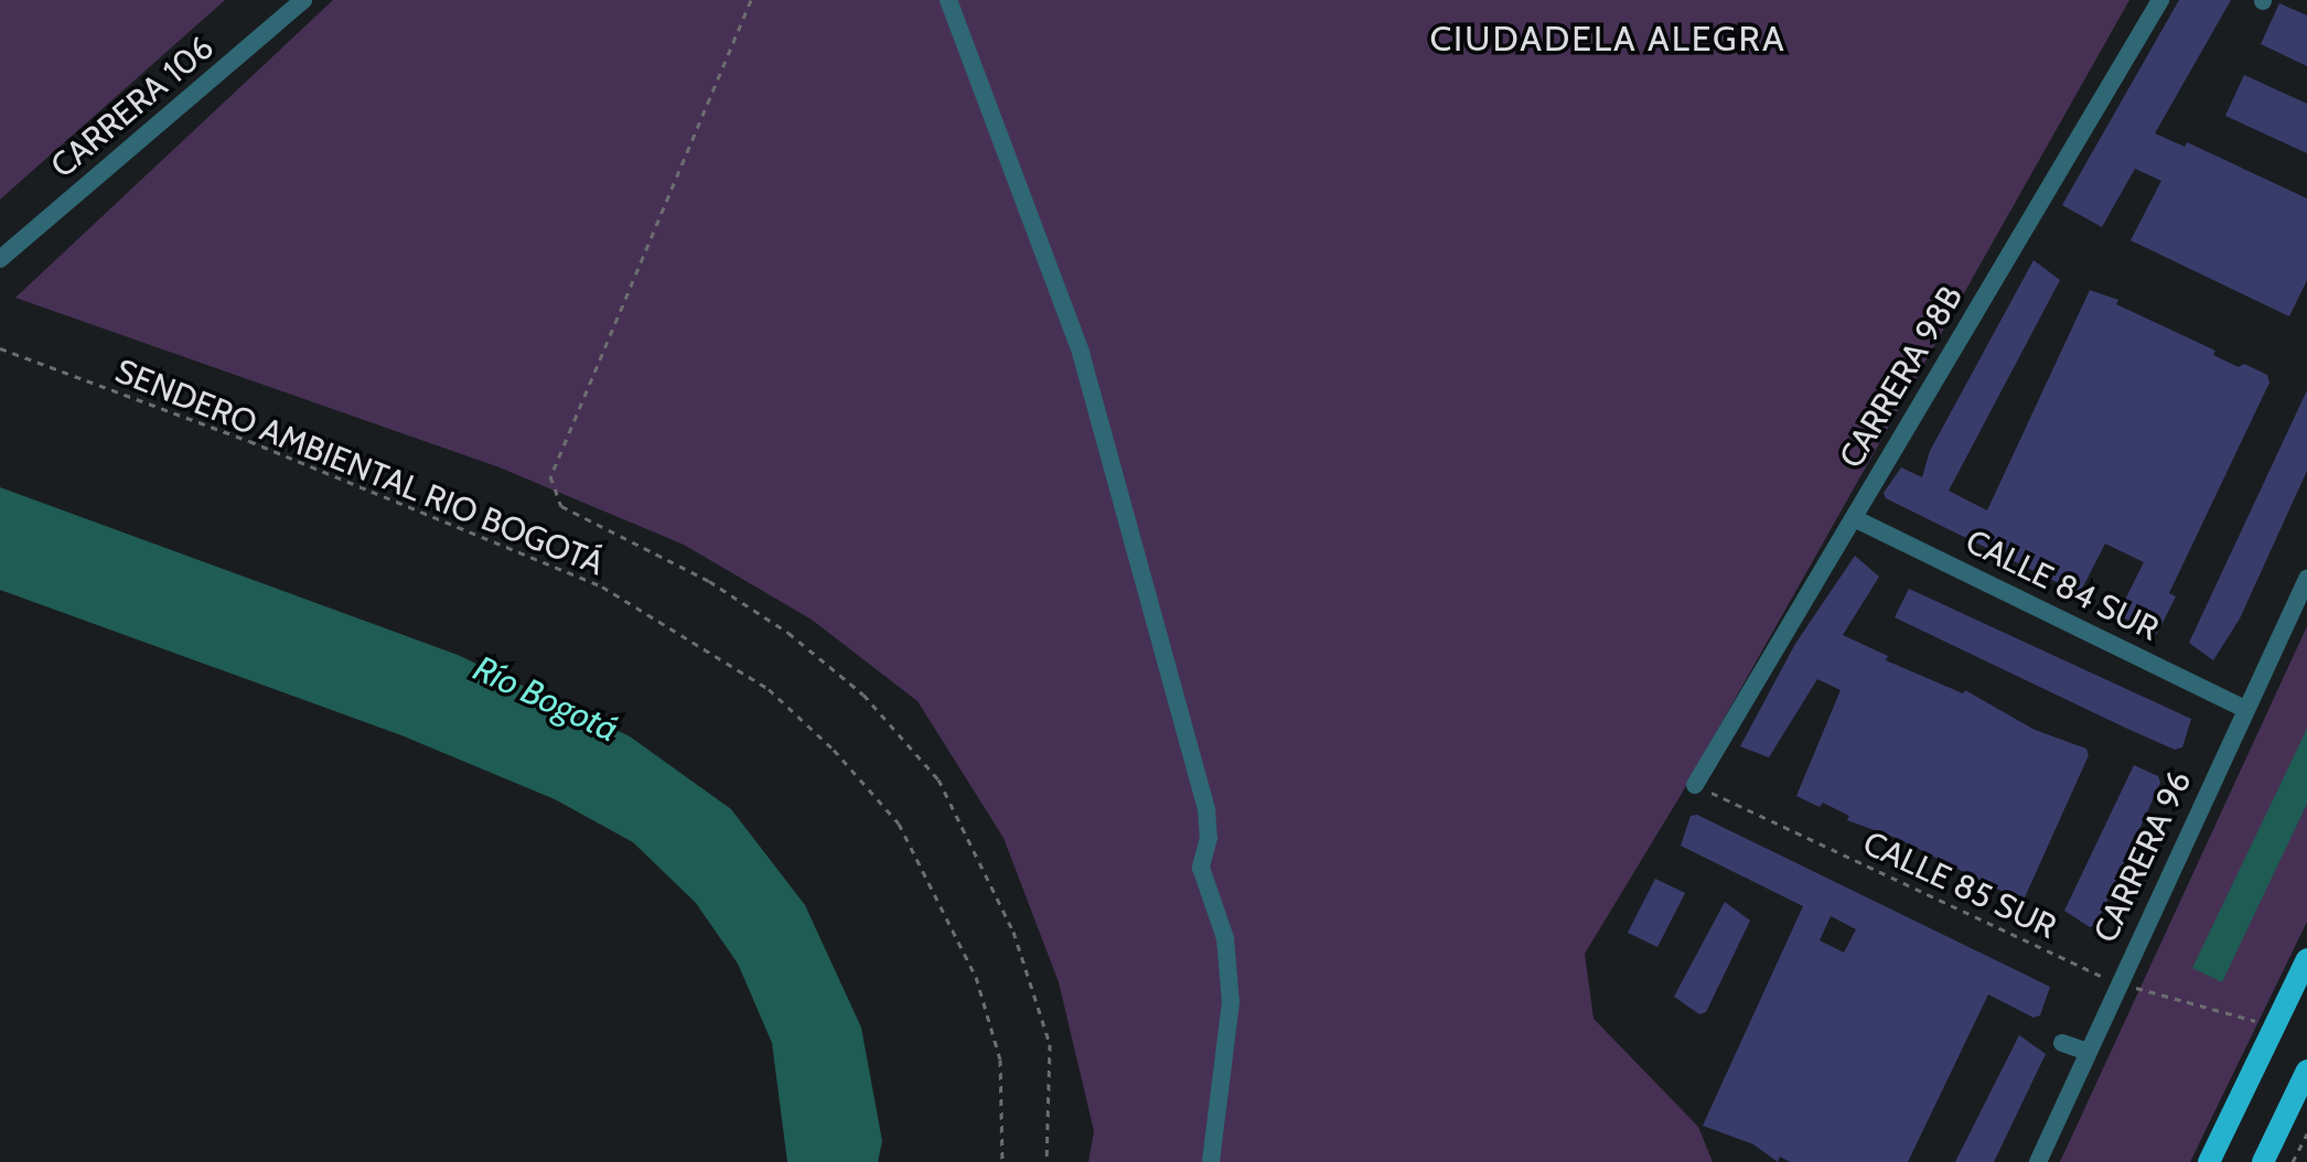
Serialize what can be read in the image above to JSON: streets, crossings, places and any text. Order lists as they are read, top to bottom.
{
  "streets": {
    "street": [
      "CARRERA 106",
      "CARRERA 98B",
      "CALLE 84 SUR",
      "CARRERA 96"
    ],
    "path": ["SENDERO AMBIENTAL RIO BOGOTÁ", "CALLE 85 SUR"]
  },
  "crossings": [
    ["CARRERA 98B", "CALLE 84 SUR"],
    ["CARRERA 98B", "CALLE 85 SUR"],
    ["CALLE 84 SUR", "CARRERA 96"],
    ["CARRERA 96", "CALLE 85 SUR"]
  ],
  "districts": ["CIUDADELA ALEGRA"],
  "water": ["Río Bogotá"]
}
